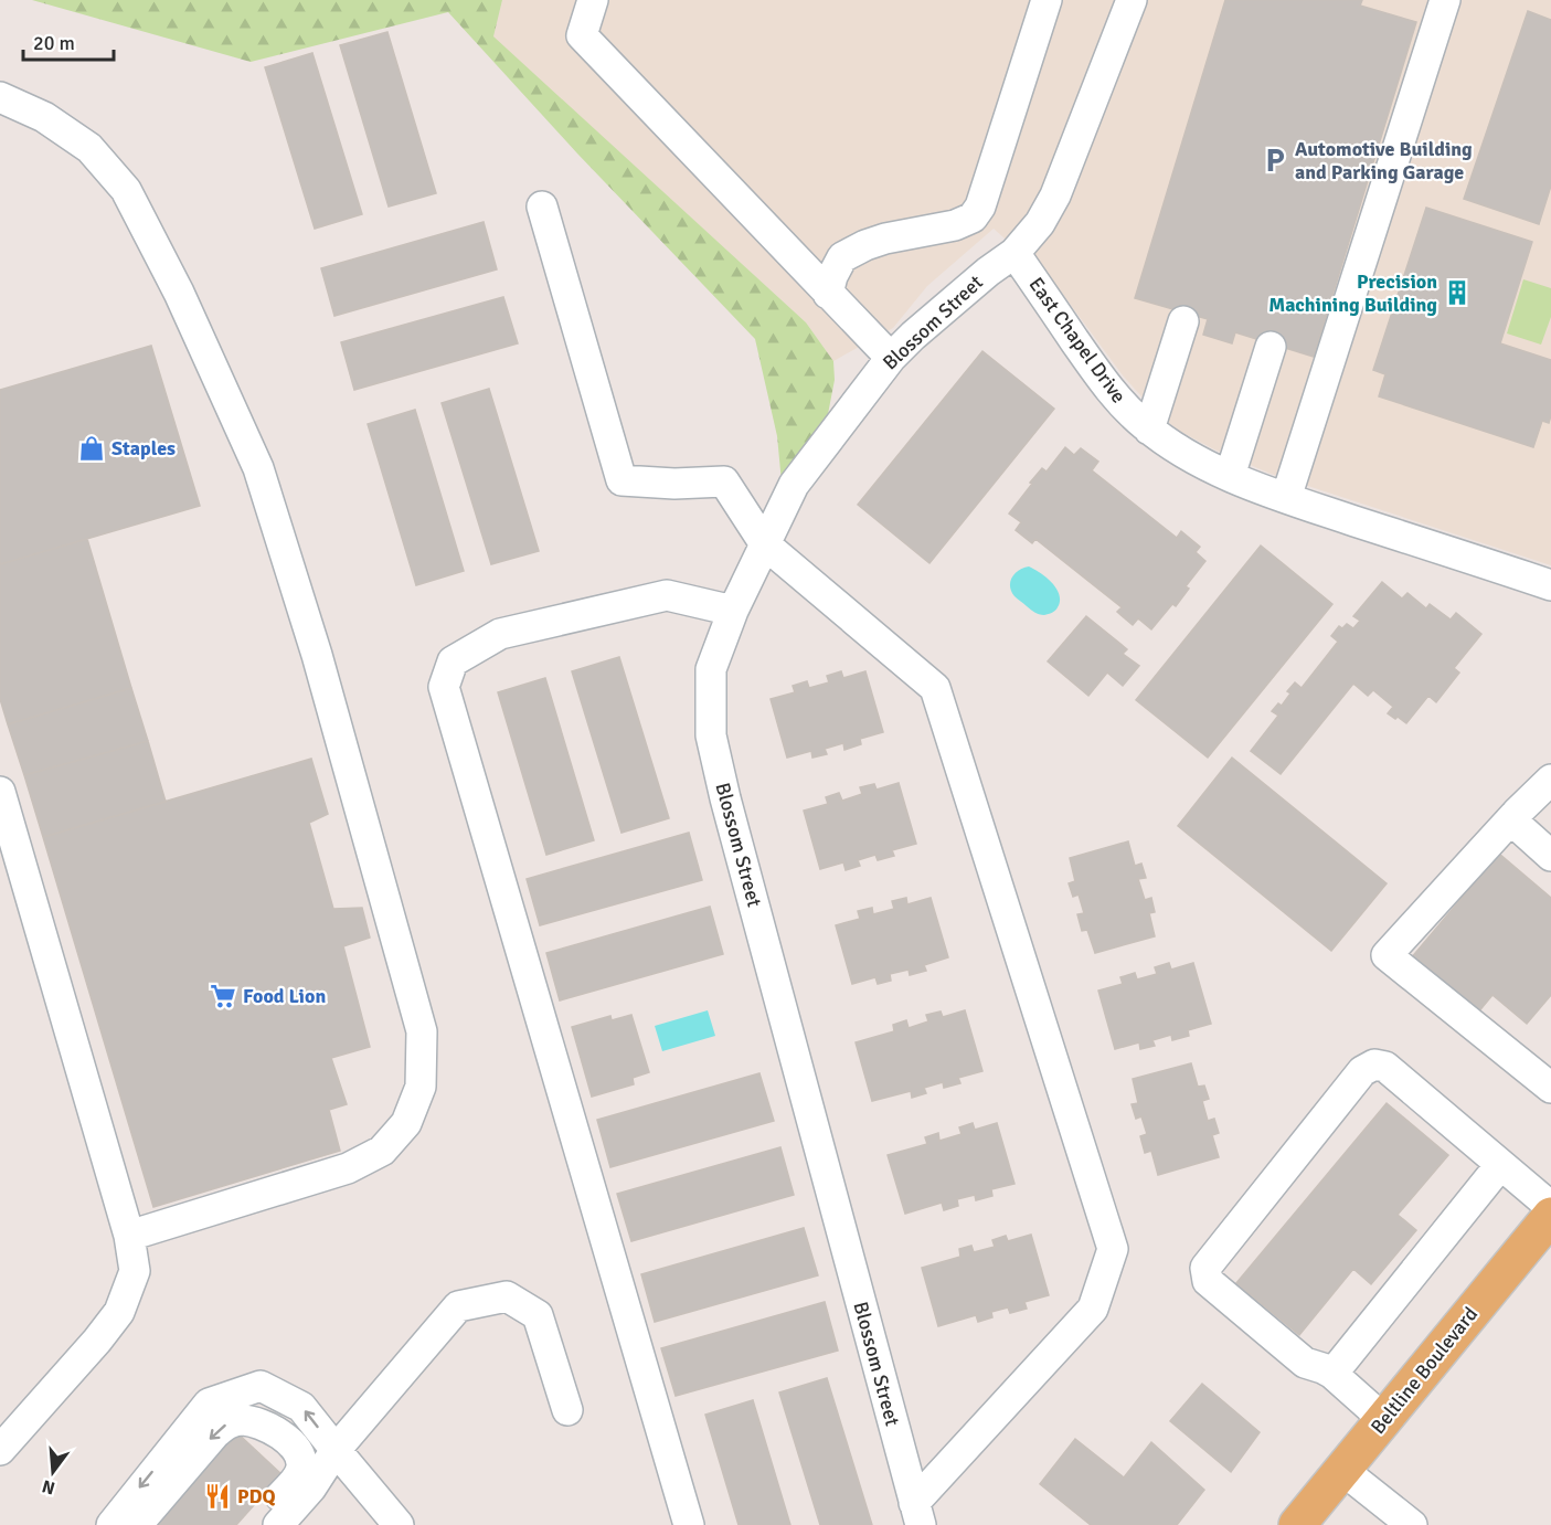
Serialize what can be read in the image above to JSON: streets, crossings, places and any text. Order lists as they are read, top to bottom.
{
  "streets": {
    "main road": ["Beltline Boulevard"],
    "street": ["Blossom Street", "East Chapel Drive"]
  },
  "crossings": [
    ["Blossom Street", "East Chapel Drive"]
  ],
  "places": {
    "parking": ["Automotive Building and Parking Garage"],
    "building": ["Precision Machining Building"],
    "shop": ["Staples"],
    "supermarket": ["Food Lion"],
    "restaurant": ["PDQ"]
  },
  "scale_bar": "20 m",
  "north": "bottom"
}
